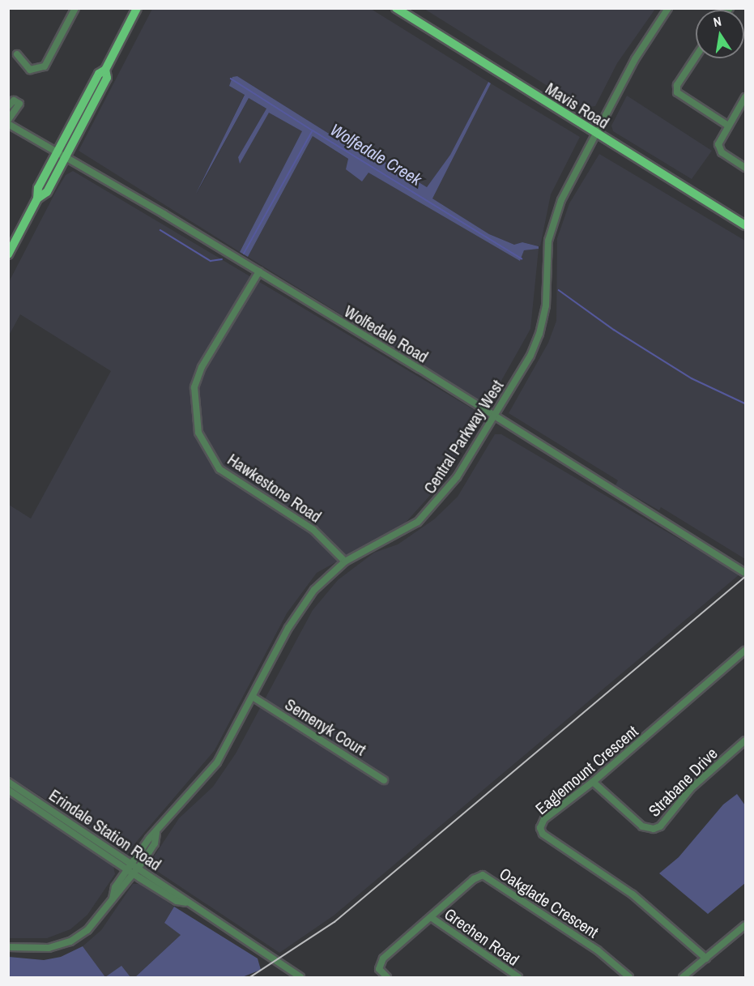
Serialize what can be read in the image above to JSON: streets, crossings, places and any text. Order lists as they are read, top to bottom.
{
  "streets": {
    "main road": ["Mavis Road"],
    "street": [
      "Wolfedale Road",
      "Central Parkway West",
      "Hawkestone Road",
      "Semenyk Court",
      "Eaglemount Crescent",
      "Strabane Drive",
      "Erindale Station Road",
      "Oakglade Crescent",
      "Grechen Road"
    ]
  },
  "crossings": [
    ["Mavis Road", "Central Parkway West"],
    ["Wolfedale Road", "Central Parkway West"],
    ["Wolfedale Road", "Hawkestone Road"],
    ["Central Parkway West", "Hawkestone Road"],
    ["Central Parkway West", "Semenyk Court"],
    ["Central Parkway West", "Erindale Station Road"],
    ["Eaglemount Crescent", "Strabane Drive"],
    ["Oakglade Crescent", "Grechen Road"]
  ],
  "water": ["Wolfedale Creek"],
  "north": "top"
}
